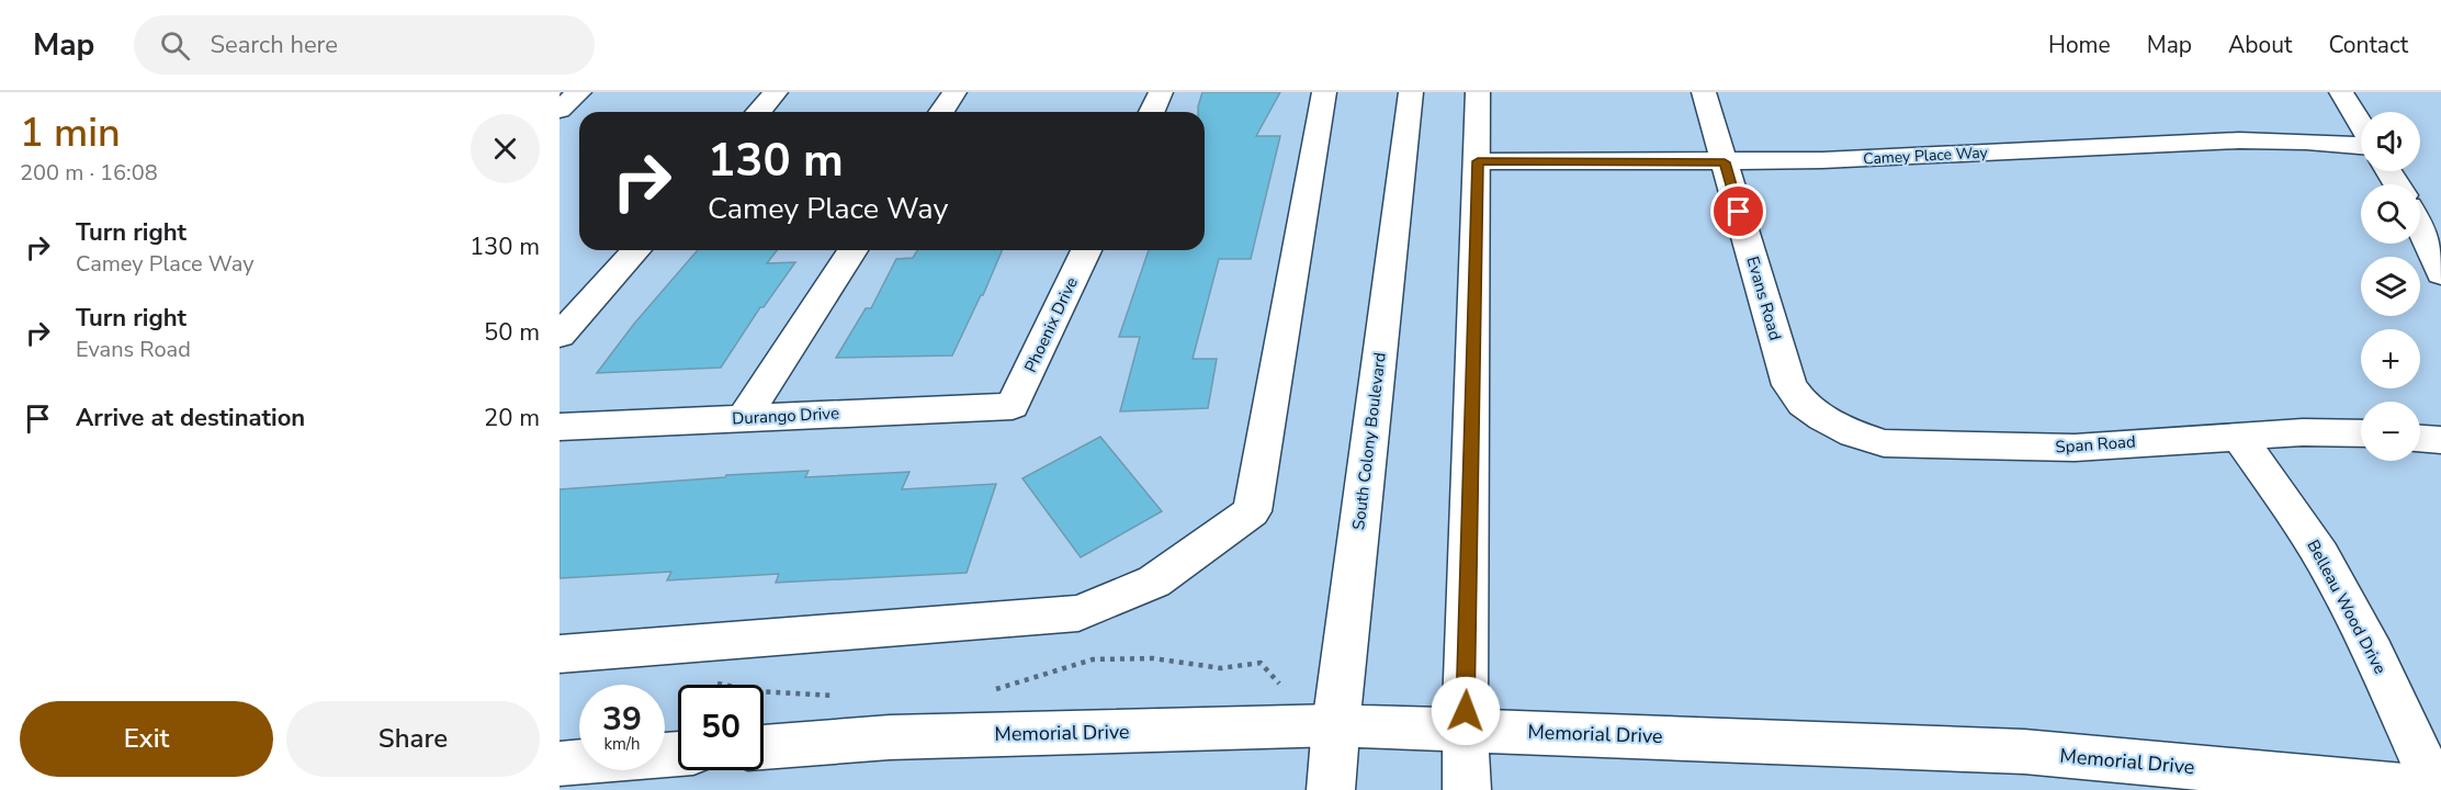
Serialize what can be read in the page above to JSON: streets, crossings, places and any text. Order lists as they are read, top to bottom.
{
  "streets": {
    "street": [
      "Camey Place Way",
      "Evans Road",
      "Phoenix Drive",
      "Durango Drive",
      "South Colony Boulevard",
      "Span Road",
      "Belleau Wood Drive",
      "Memorial Drive"
    ]
  },
  "crossings": [
    ["Camey Place Way", "Evans Road"],
    ["Evans Road", "Span Road"],
    ["Phoenix Drive", "Durango Drive"],
    ["South Colony Boulevard", "Memorial Drive"],
    ["Span Road", "Belleau Wood Drive"],
    ["Belleau Wood Drive", "Memorial Drive"]
  ],
  "page": {
    "header": "Map",
    "search": "Search here",
    "nav": [
      "Home",
      "Map",
      "About",
      "Contact"
    ],
    "heading": ["1 min", "200 m · 16:08"],
    "map_buttons": ["+", "−"],
    "turn": ["130 m", "Camey Place Way"],
    "list": [
      {
        "name": "Turn right",
        "note": "Camey Place Way",
        "value": "130 m"
      },
      {
        "name": "Turn right",
        "note": "Evans Road",
        "value": "50 m"
      },
      {
        "name": "Arrive at destination",
        "value": "20 m"
      }
    ],
    "speed": "39 km/h",
    "limit": "50",
    "buttons": ["Exit", "Share"]
  }
}
